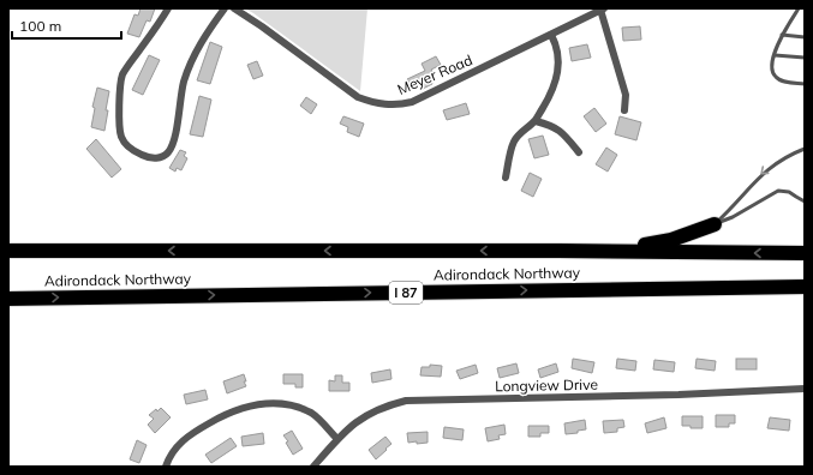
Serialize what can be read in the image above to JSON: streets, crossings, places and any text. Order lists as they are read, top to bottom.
{
  "streets": {
    "highway": ["Adirondack Northway", "I 87"],
    "street": ["Meyer Road", "Longview Drive"]
  },
  "scale_bar": "100 m"
}
